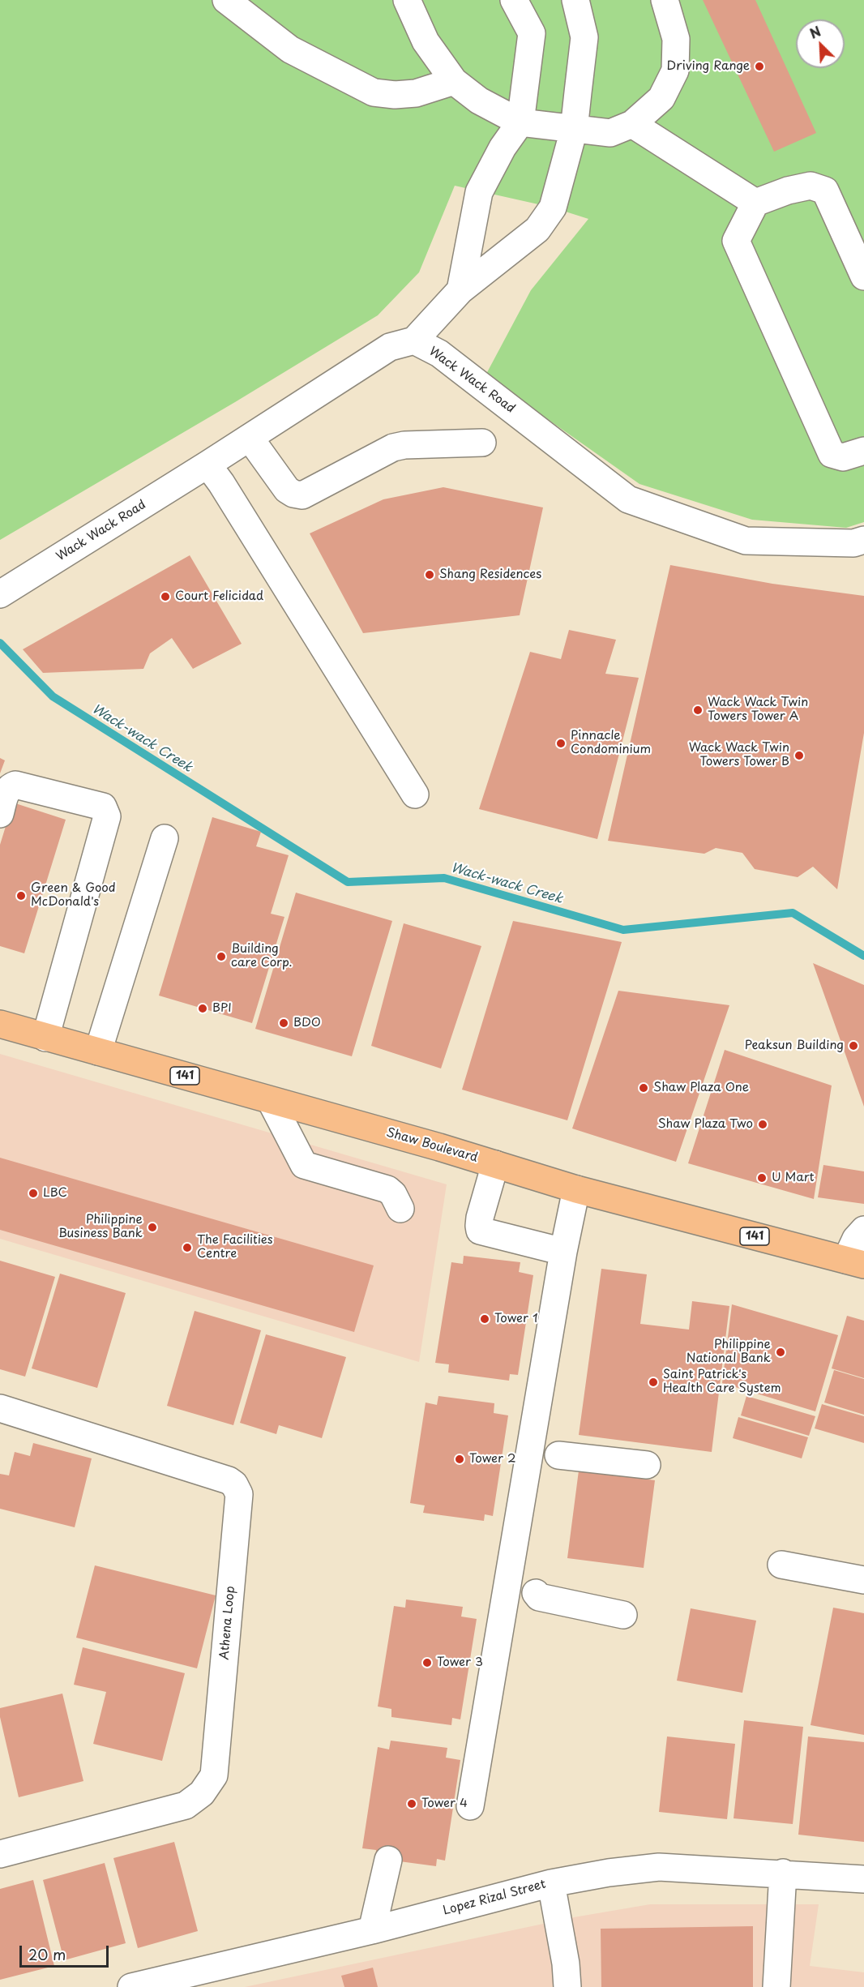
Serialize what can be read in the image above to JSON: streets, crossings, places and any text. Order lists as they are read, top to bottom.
{
  "streets": {
    "main road": ["141", "Shaw Boulevard"],
    "street": ["Wack Wack Road", "Athena Loop", "Lopez Rizal Street"]
  },
  "water": ["Wack-wack Creek"],
  "places": [
    "Driving Range",
    "Shang Residences",
    "Court Felicidad",
    "Wack Wack Twin Towers Tower A",
    "Pinnacle Condominium",
    "Wack Wack Twin Towers Tower B",
    "Green & Good McDonald's",
    "Building care Corp.",
    "BPI",
    "BDO",
    "Peaksun Building",
    "Shaw Plaza One",
    "Shaw Plaza Two",
    "U Mart",
    "LBC",
    "Philippine Business Bank",
    "The Facilities Centre",
    "Tower 1",
    "Philippine National Bank",
    "Saint Patrick's Health Care System",
    "Tower 2",
    "Tower 3",
    "Tower 4"
  ],
  "scale_bar": "20 m",
  "north": "top left"
}
